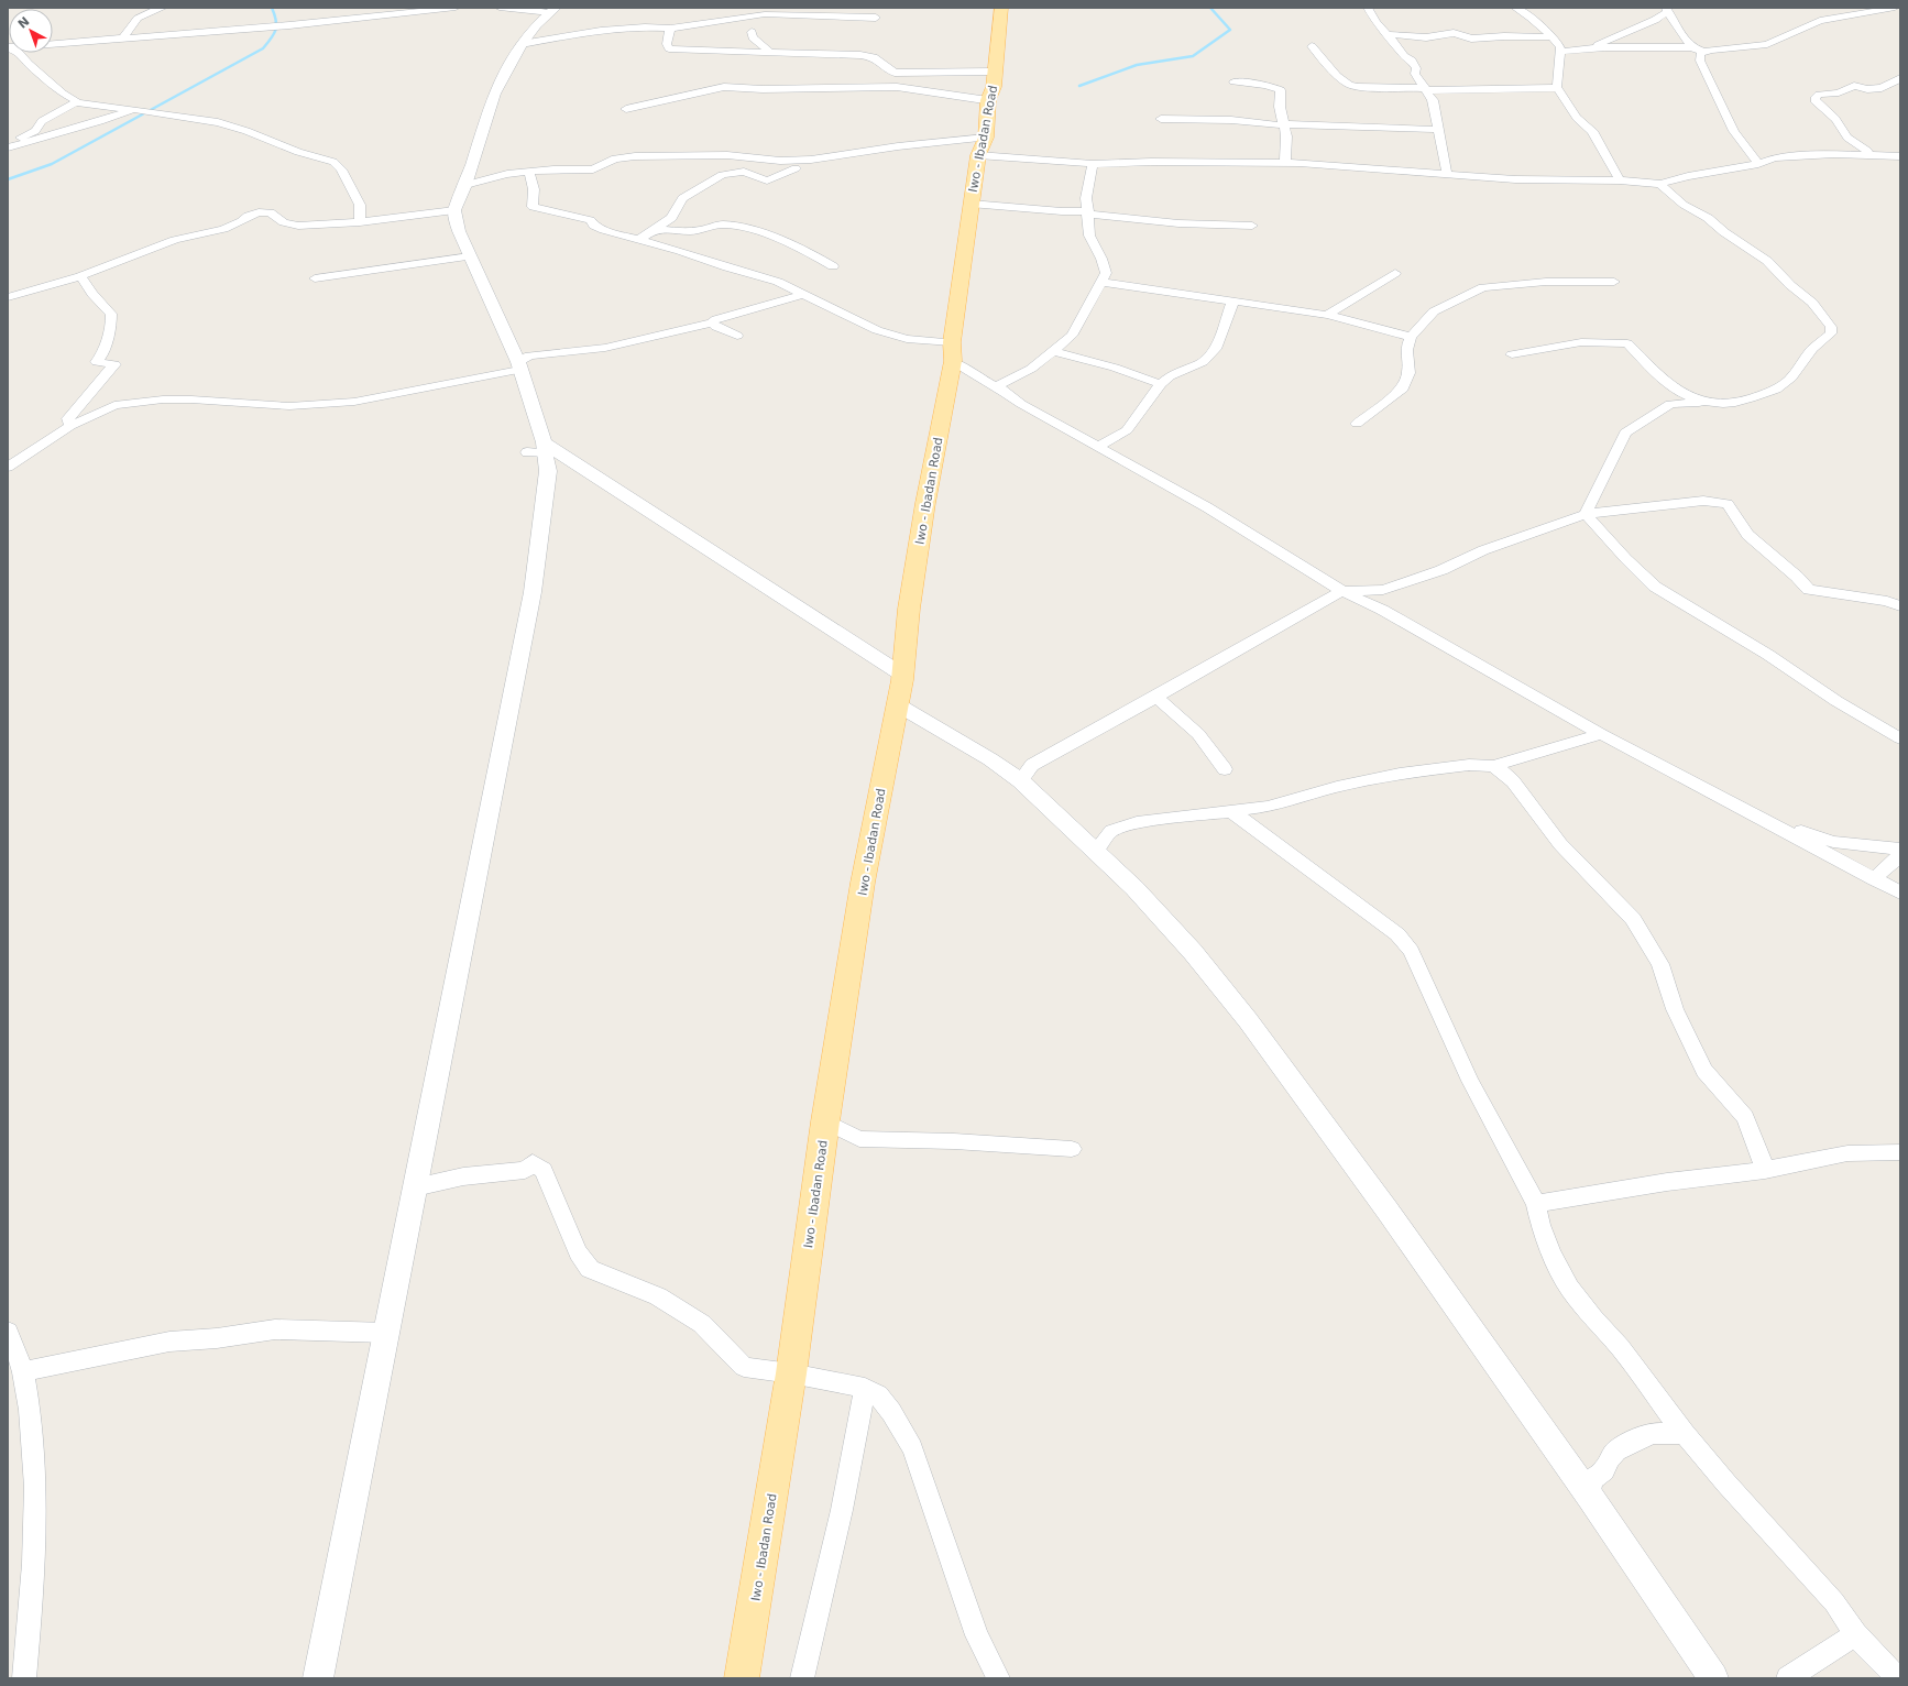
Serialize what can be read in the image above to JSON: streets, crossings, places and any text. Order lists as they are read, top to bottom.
{
  "streets": {
    "main road": ["Iwo - Ibadan Road"]
  },
  "north": "top left"
}
